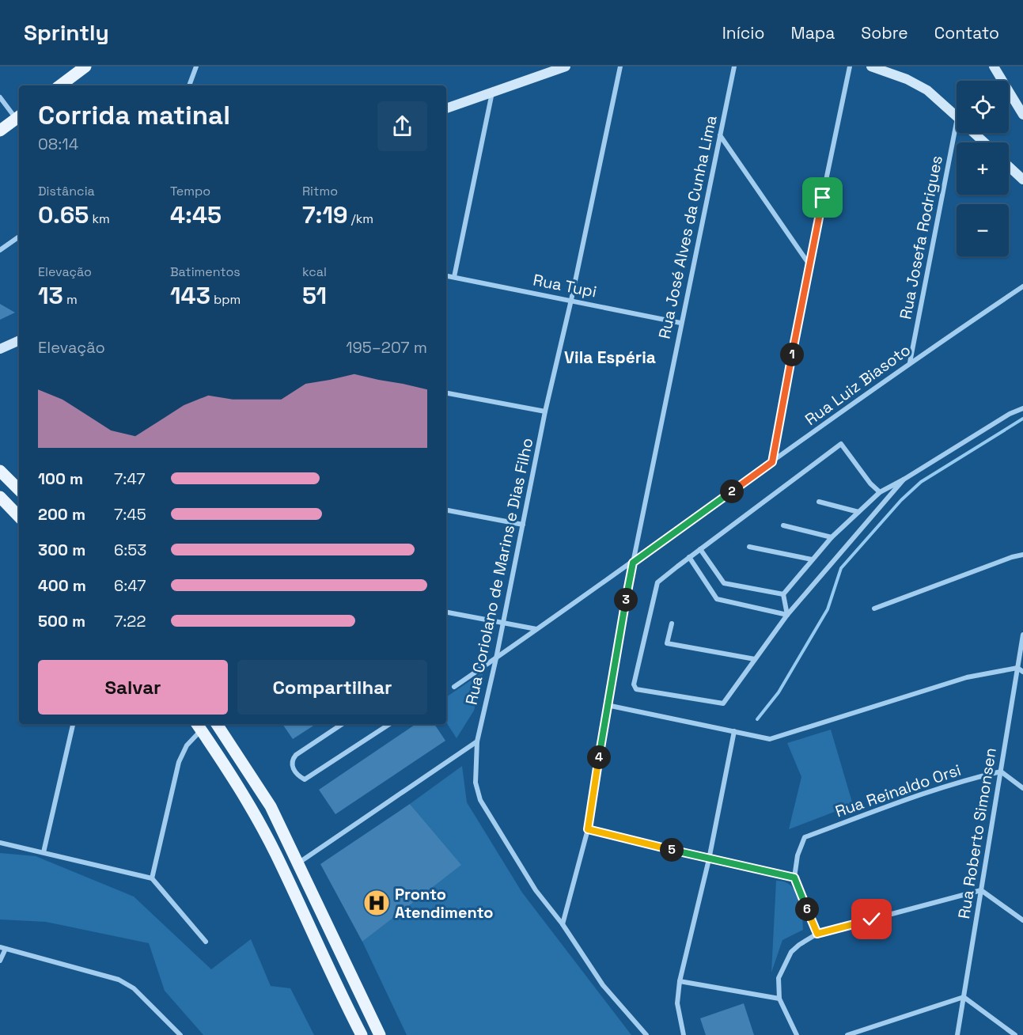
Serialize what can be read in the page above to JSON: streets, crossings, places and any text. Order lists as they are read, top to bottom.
{
  "streets": {
    "street": [
      "Rua José Alves da Cunha Lima",
      "Rua Josefa Rodrigues",
      "Rua Tupi",
      "Rua Luiz Biasoto",
      "Rua Coriolano de Marins e Dias Filho",
      "Rua Reinaldo Orsi",
      "Rua Roberto Simonsen"
    ]
  },
  "crossings": [
    ["Rua José Alves da Cunha Lima", "Rua Tupi"],
    ["Rua José Alves da Cunha Lima", "Rua Luiz Biasoto"],
    ["Rua José Alves da Cunha Lima", "Rua Coriolano de Marins e Dias Filho"],
    ["Rua Josefa Rodrigues", "Rua Luiz Biasoto"],
    ["Rua Tupi", "Rua Coriolano de Marins e Dias Filho"],
    ["Rua Luiz Biasoto", "Rua Coriolano de Marins e Dias Filho"],
    ["Rua Reinaldo Orsi", "Rua Roberto Simonsen"]
  ],
  "districts": ["Vila Espéria"],
  "places": {
    "hospital": ["Pronto Atendimento"]
  },
  "page": {
    "header": "Sprintly",
    "nav": [
      "Início",
      "Mapa",
      "Sobre",
      "Contato"
    ],
    "map_buttons": ["+", "−"],
    "heading": ["Corrida matinal", "08:14"],
    "stats": [
      ["Distância", "0.65 km"],
      ["Tempo", "4:45"],
      ["Ritmo", "7:19 /km"],
      ["Elevação", "13 m"],
      ["Batimentos", "143 bpm"],
      ["kcal", "51"]
    ],
    "chart": ["Elevação", "195–207 m"],
    "pins": [
      "1",
      "2",
      "3",
      "4",
      "5",
      "6"
    ],
    "list": [
      {
        "name": "100 m",
        "note": "7:47"
      },
      {
        "name": "200 m",
        "note": "7:45"
      },
      {
        "name": "300 m",
        "note": "6:53"
      },
      {
        "name": "400 m",
        "note": "6:47"
      },
      {
        "name": "500 m",
        "note": "7:22"
      }
    ],
    "buttons": ["Salvar", "Compartilhar"]
  }
}
